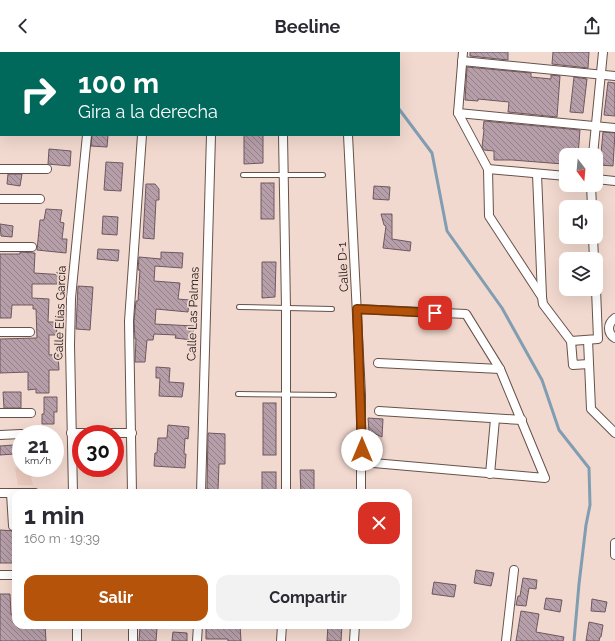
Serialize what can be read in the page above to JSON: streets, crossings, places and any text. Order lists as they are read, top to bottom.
{
  "streets": {
    "street": ["Calle D-1", "Calle Elías García", "Calle Las Palmas"]
  },
  "north": "bottom",
  "page": {
    "header": "Beeline",
    "turn": ["100 m", "Gira a la derecha"],
    "speed": "21 km/h",
    "limit": "30",
    "heading": ["1 min", "160 m · 19:39"],
    "buttons": ["Salir", "Compartir"]
  }
}
